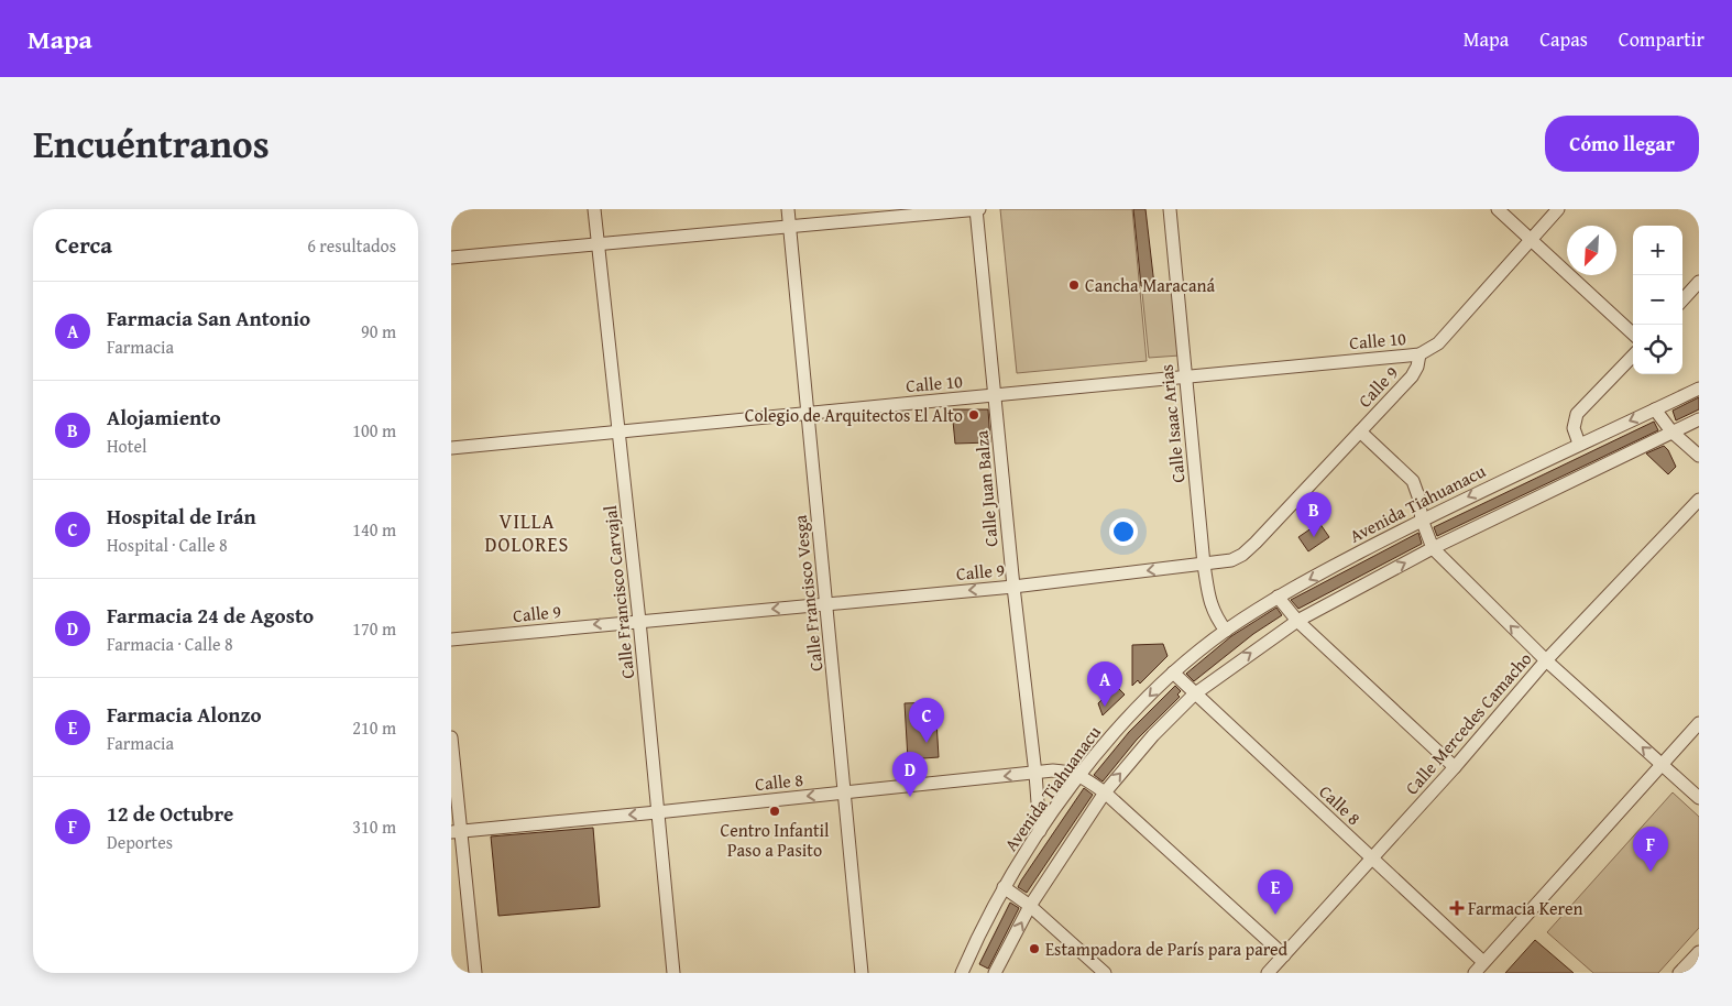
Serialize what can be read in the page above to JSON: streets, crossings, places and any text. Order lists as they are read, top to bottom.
{
  "streets": {
    "street": [
      "Calle 10",
      "Calle 9",
      "Calle Isaac Arias",
      "Calle Juan Balza",
      "Avenida Tiahuanacu",
      "Calle Francisco Carvajal",
      "Calle Francisco Vesga",
      "Calle Mercedes Camacho",
      "Calle 8"
    ]
  },
  "crossings": [
    ["Calle 10", "Calle 9"],
    ["Calle 10", "Calle Isaac Arias"],
    ["Calle 10", "Calle Juan Balza"],
    ["Calle 10", "Calle Francisco Carvajal"],
    ["Calle 10", "Calle Francisco Vesga"],
    ["Calle 9", "Calle Isaac Arias"],
    ["Calle 9", "Calle Juan Balza"],
    ["Calle 9", "Calle Francisco Carvajal"],
    ["Calle 9", "Calle Francisco Vesga"],
    ["Calle Isaac Arias", "Avenida Tiahuanacu"],
    ["Calle Juan Balza", "Avenida Tiahuanacu"],
    ["Calle Juan Balza", "Calle 8"],
    ["Avenida Tiahuanacu", "Calle 8"],
    ["Calle Francisco Carvajal", "Calle 8"],
    ["Calle Francisco Vesga", "Calle 8"],
    ["Calle Mercedes Camacho", "Calle 8"]
  ],
  "one_way": ["Calle 9", "Calle 8"],
  "districts": ["VILLA DOLORES"],
  "places": {
    "other": [
      "Cancha Maracaná",
      "Colegio de Arquitectos El Alto",
      "Centro Infantil Paso a Pasito",
      "Estampadora de París para pared"
    ],
    "health": ["Farmacia Keren"]
  },
  "north": "bottom left",
  "page": {
    "header": "Mapa",
    "nav": ["Mapa", "Capas", "Compartir"],
    "title": "Encuéntranos",
    "buttons": "Cómo llegar",
    "heading": ["Cerca", "6 resultados"],
    "map_buttons": ["+", "−"],
    "list": [
      {
        "mark": "A",
        "name": "Farmacia San Antonio",
        "note": "Farmacia",
        "value": "90 m"
      },
      {
        "mark": "B",
        "name": "Alojamiento",
        "note": "Hotel",
        "value": "100 m"
      },
      {
        "mark": "C",
        "name": "Hospital de Irán",
        "note": "Hospital · Calle 8",
        "value": "140 m"
      },
      {
        "mark": "D",
        "name": "Farmacia 24 de Agosto",
        "note": "Farmacia · Calle 8",
        "value": "170 m"
      },
      {
        "mark": "E",
        "name": "Farmacia Alonzo",
        "note": "Farmacia",
        "value": "210 m"
      },
      {
        "mark": "F",
        "name": "12 de Octubre",
        "note": "Deportes",
        "value": "310 m"
      }
    ],
    "pins": [
      "B",
      "A",
      "C",
      "D",
      "F",
      "E"
    ]
  }
}
